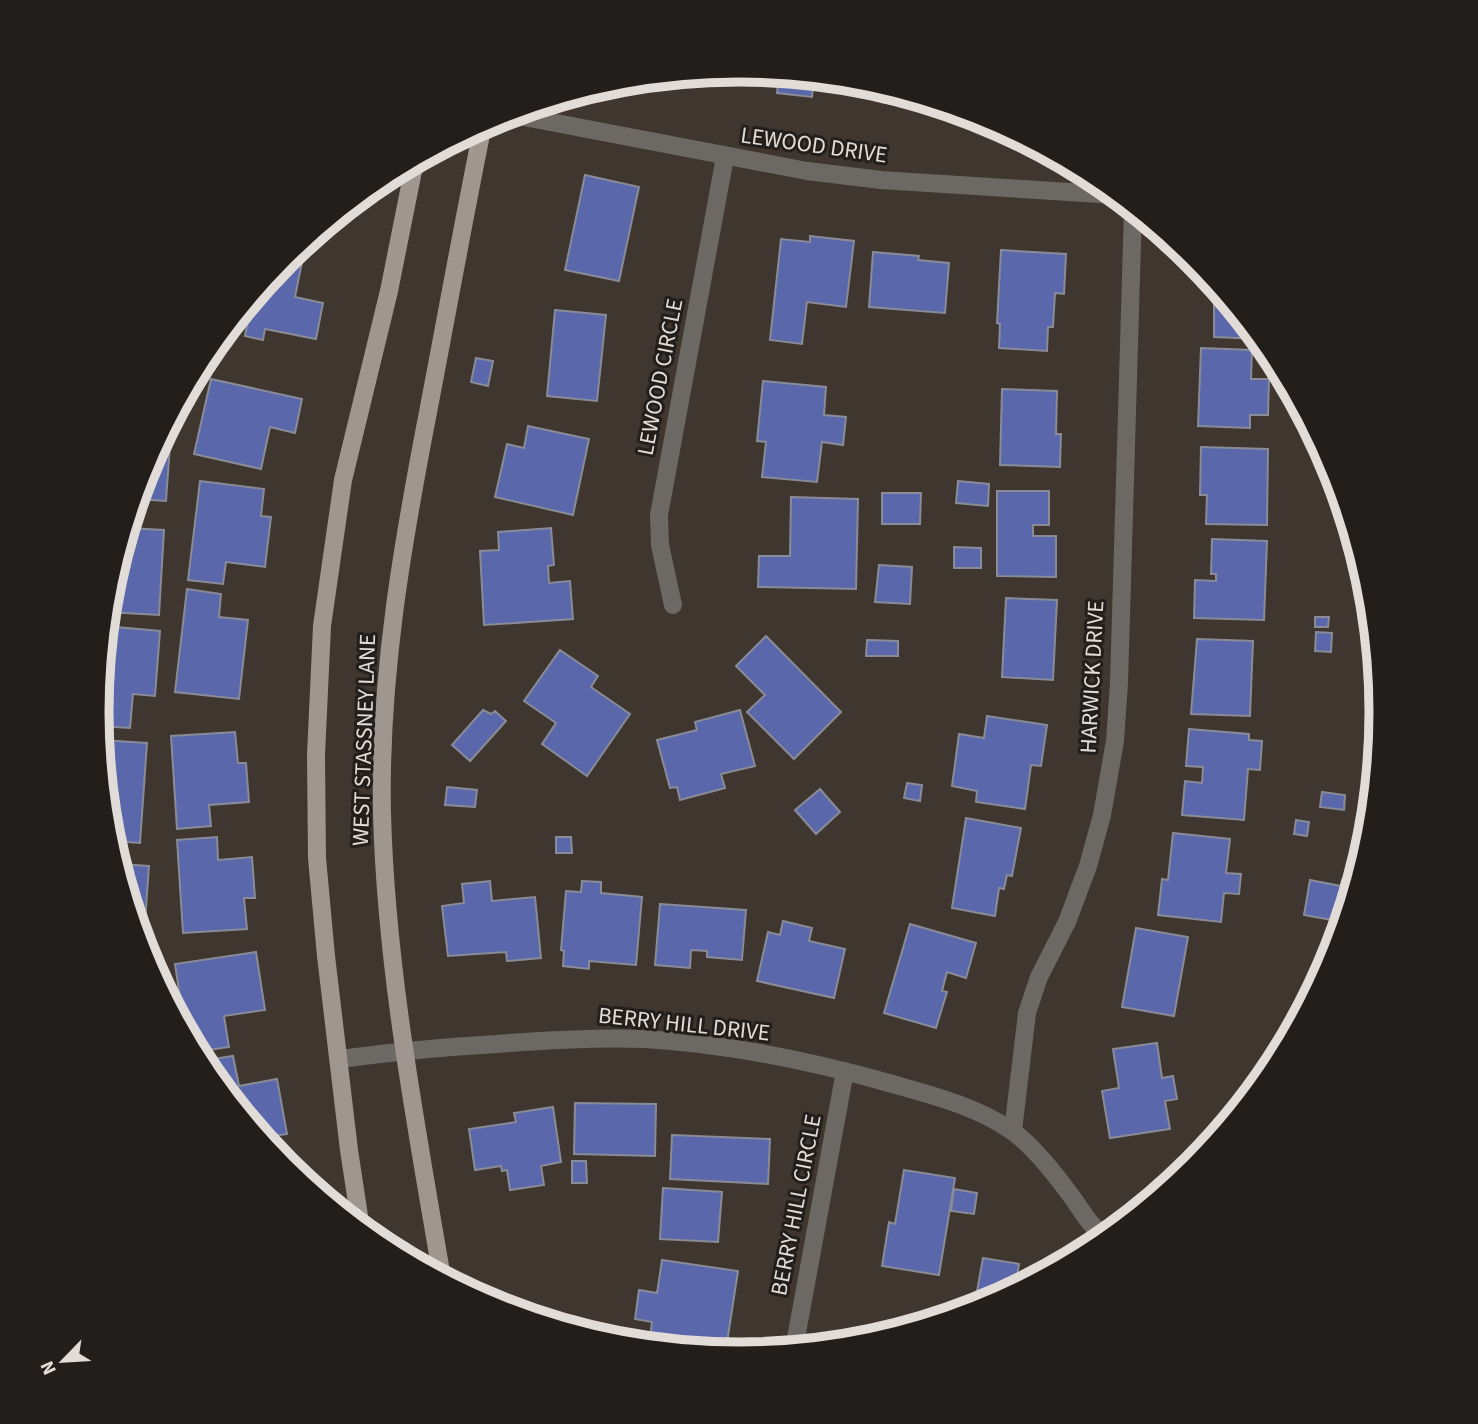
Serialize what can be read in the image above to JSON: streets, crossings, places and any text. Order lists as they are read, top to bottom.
{
  "streets": {
    "main road": ["WEST STASSNEY LANE"],
    "street": [
      "LEWOOD DRIVE",
      "LEWOOD CIRCLE",
      "HARWICK DRIVE",
      "BERRY HILL DRIVE",
      "BERRY HILL CIRCLE"
    ]
  },
  "crossings": [
    ["LEWOOD DRIVE", "LEWOOD CIRCLE"],
    ["HARWICK DRIVE", "BERRY HILL DRIVE"],
    ["WEST STASSNEY LANE", "BERRY HILL DRIVE"],
    ["BERRY HILL DRIVE", "BERRY HILL CIRCLE"]
  ],
  "north": "bottom left"
}
